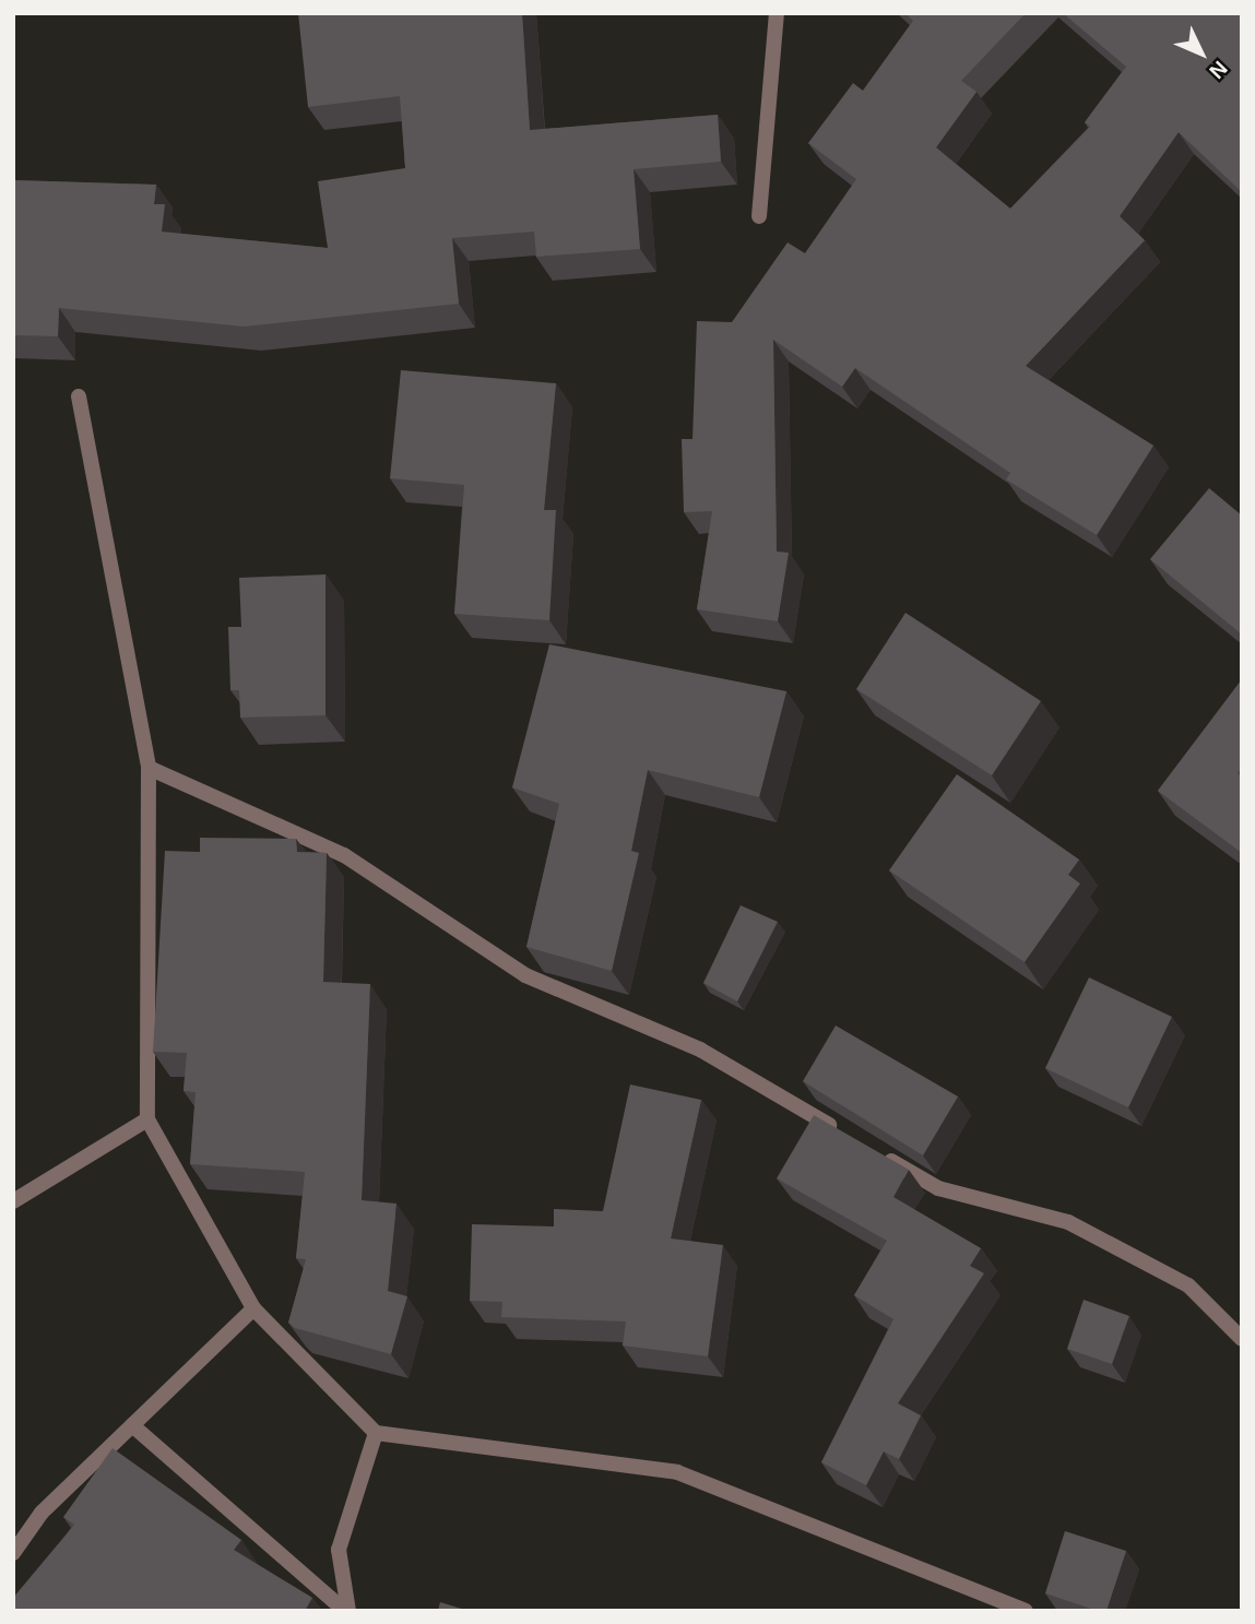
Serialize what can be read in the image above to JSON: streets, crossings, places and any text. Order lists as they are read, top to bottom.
{
  "north": "bottom right"
}
